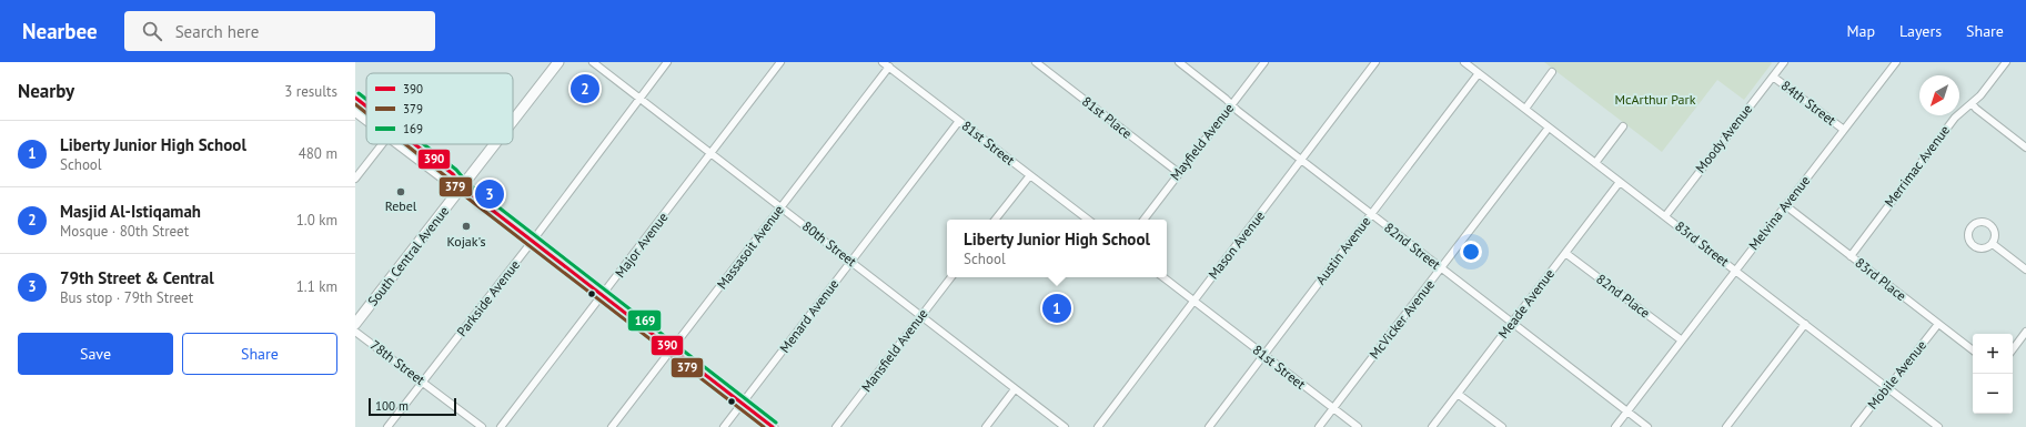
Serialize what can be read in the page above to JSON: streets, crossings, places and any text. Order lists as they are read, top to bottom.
{
  "streets": {
    "main road": ["South Central Avenue"],
    "street": [
      "84th Street",
      "81st Place",
      "Moody Avenue",
      "Mayfield Avenue",
      "81st Street",
      "Merrimac Avenue",
      "Melvina Avenue",
      "80th Street",
      "83rd Street",
      "Major Avenue",
      "Mason Avenue",
      "82nd Street",
      "Massasoit Avenue",
      "Austin Avenue",
      "83rd Place",
      "82nd Place",
      "Parkside Avenue",
      "Meade Avenue",
      "Menard Avenue",
      "McVicker Avenue",
      "Mansfield Avenue",
      "78th Street",
      "Mobile Avenue"
    ]
  },
  "crossings": [
    ["84th Street", "Moody Avenue"],
    ["84th Street", "Melvina Avenue"],
    ["81st Place", "Mayfield Avenue"],
    ["Moody Avenue", "83rd Street"],
    ["Mayfield Avenue", "82nd Street"],
    ["81st Street", "Mason Avenue"],
    ["81st Street", "Massasoit Avenue"],
    ["81st Street", "Austin Avenue"],
    ["81st Street", "Menard Avenue"],
    ["81st Street", "McVicker Avenue"],
    ["Merrimac Avenue", "83rd Place"],
    ["Melvina Avenue", "83rd Street"],
    ["Melvina Avenue", "82nd Street"],
    ["Melvina Avenue", "83rd Place"],
    ["Melvina Avenue", "82nd Place"],
    ["80th Street", "Major Avenue"],
    ["80th Street", "Massasoit Avenue"],
    ["80th Street", "Parkside Avenue"],
    ["80th Street", "Menard Avenue"],
    ["80th Street", "Mansfield Avenue"],
    ["83rd Street", "Austin Avenue"],
    ["83rd Street", "Meade Avenue"],
    ["83rd Street", "McVicker Avenue"],
    ["83rd Street", "Mobile Avenue"],
    ["Mason Avenue", "82nd Street"],
    ["82nd Street", "Austin Avenue"],
    ["82nd Street", "Meade Avenue"],
    ["82nd Street", "McVicker Avenue"],
    ["83rd Place", "Mobile Avenue"],
    ["82nd Place", "Meade Avenue"],
    ["Parkside Avenue", "78th Street"]
  ],
  "parks": ["McArthur Park"],
  "places": ["Rebel", "Kojak's"],
  "lines": ["transit line 169", "transit line 390", "transit line 379"],
  "legend": ["390", "379", "169"],
  "scale_bar": "100 m",
  "north": "bottom left",
  "page": {
    "header": "Nearbee",
    "search": "Search here",
    "nav": ["Map", "Layers", "Share"],
    "heading": ["Nearby", "3 results"],
    "pins": ["2", "3", "1"],
    "list": [
      {
        "mark": "1",
        "name": "Liberty Junior High School",
        "note": "School",
        "value": "480 m"
      },
      {
        "mark": "2",
        "name": "Masjid Al-Istiqamah",
        "note": "Mosque · 80th Street",
        "value": "1.0 km"
      },
      {
        "mark": "3",
        "name": "79th Street & Central",
        "note": "Bus stop · 79th Street",
        "value": "1.1 km"
      }
    ],
    "popup": ["Liberty Junior High School", "School"],
    "buttons": ["Save", "Share"],
    "map_buttons": ["+", "−"],
    "scale": "100 m"
  }
}
